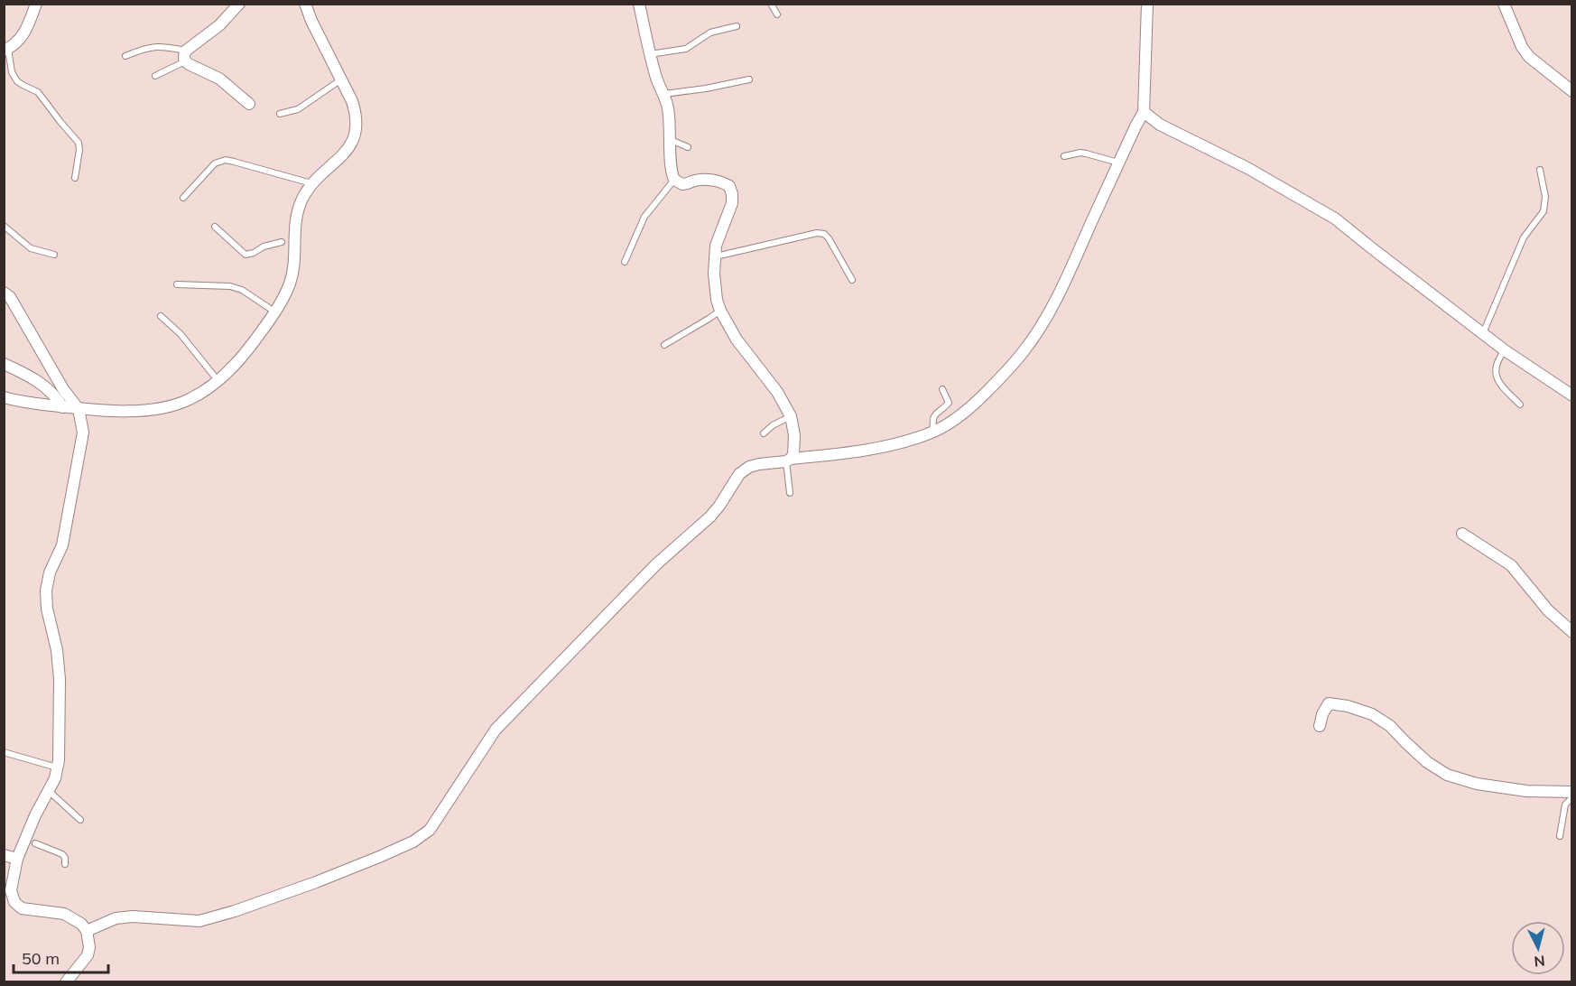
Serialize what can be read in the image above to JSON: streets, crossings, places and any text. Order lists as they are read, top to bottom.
{
  "scale_bar": "50 m",
  "north": "bottom"
}
